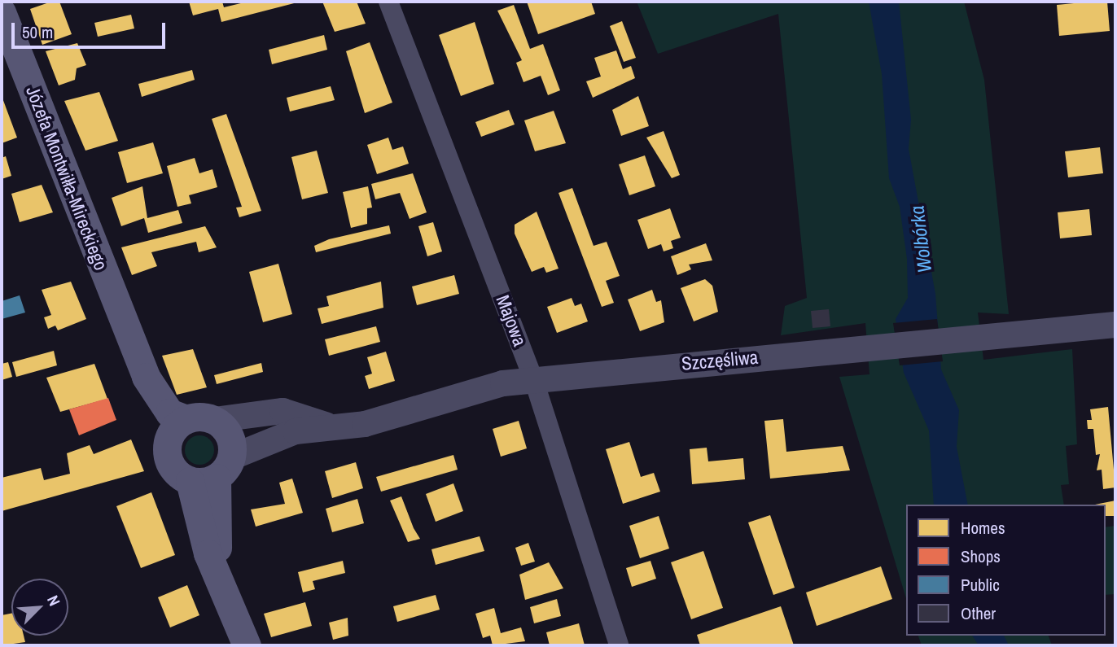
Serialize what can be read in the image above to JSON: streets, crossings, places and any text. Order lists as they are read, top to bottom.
{
  "streets": {
    "main road": ["Józefa Montwiłła-Mireckiego"],
    "street": ["Majowa", "Szczęśliwa"]
  },
  "crossings": [
    ["Józefa Montwiłła-Mireckiego", "Szczęśliwa"],
    ["Majowa", "Szczęśliwa"]
  ],
  "water": ["Wolbórka"],
  "legend": [
    "Homes",
    "Shops",
    "Public",
    "Other"
  ],
  "scale_bar": "50 m",
  "north": "top right"
}
